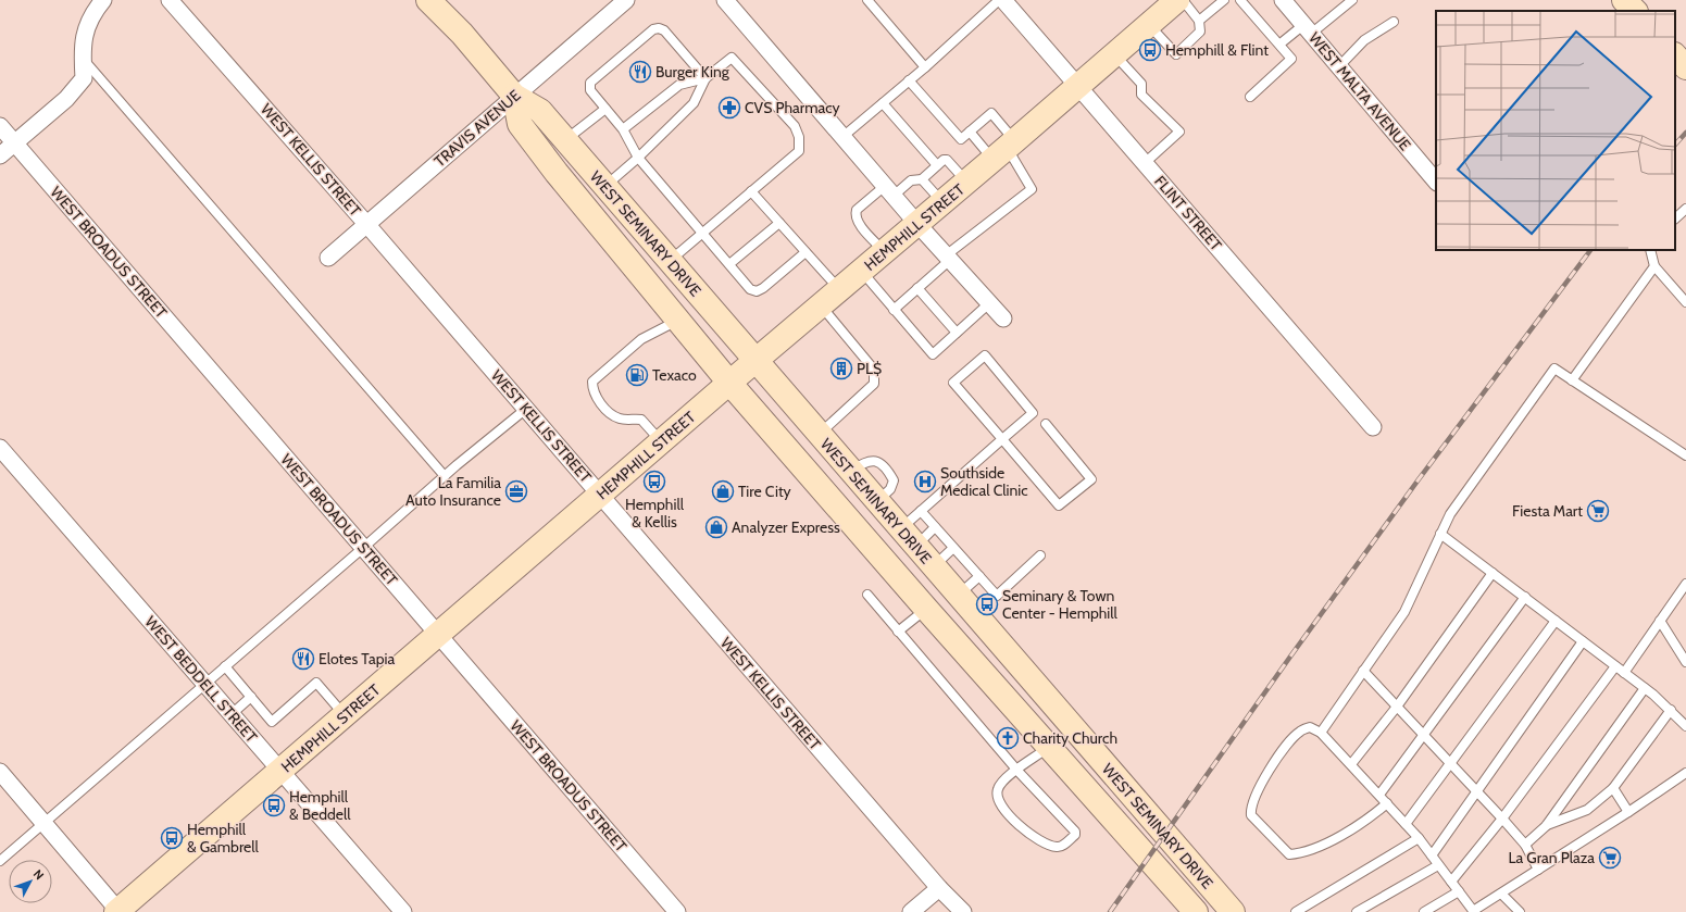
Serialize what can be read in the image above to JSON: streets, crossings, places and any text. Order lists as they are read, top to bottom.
{
  "streets": {
    "main road": ["HEMPHILL STREET", "WEST SEMINARY DRIVE"],
    "street": [
      "WEST MALTA AVENUE",
      "TRAVIS AVENUE",
      "WEST KELLIS STREET",
      "FLINT STREET",
      "WEST BROADUS STREET",
      "WEST BEDDELL STREET"
    ]
  },
  "crossings": [
    ["TRAVIS AVENUE", "WEST KELLIS STREET"],
    ["TRAVIS AVENUE", "WEST SEMINARY DRIVE"],
    ["WEST KELLIS STREET", "HEMPHILL STREET"],
    ["FLINT STREET", "HEMPHILL STREET"],
    ["HEMPHILL STREET", "WEST SEMINARY DRIVE"],
    ["HEMPHILL STREET", "WEST BROADUS STREET"],
    ["HEMPHILL STREET", "WEST BEDDELL STREET"]
  ],
  "places": {
    "bus stop": [
      "Hemphill & Flint",
      "Hemphill & Kellis",
      "Seminary & Town Center - Hemphill",
      "Hemphill & Beddell",
      "Hemphill & Gambrell"
    ],
    "restaurant": ["Burger King", "Elotes Tapia"],
    "pharmacy": ["CVS Pharmacy"],
    "building": ["PL$"],
    "fuel station": ["Texaco"],
    "hospital": ["Southside Medical Clinic"],
    "office": ["La Familia Auto Insurance"],
    "shop": ["Tire City", "Analyzer Express"],
    "supermarket": ["Fiesta Mart", "La Gran Plaza"],
    "church": ["Charity Church"]
  },
  "north": "top right"
}
